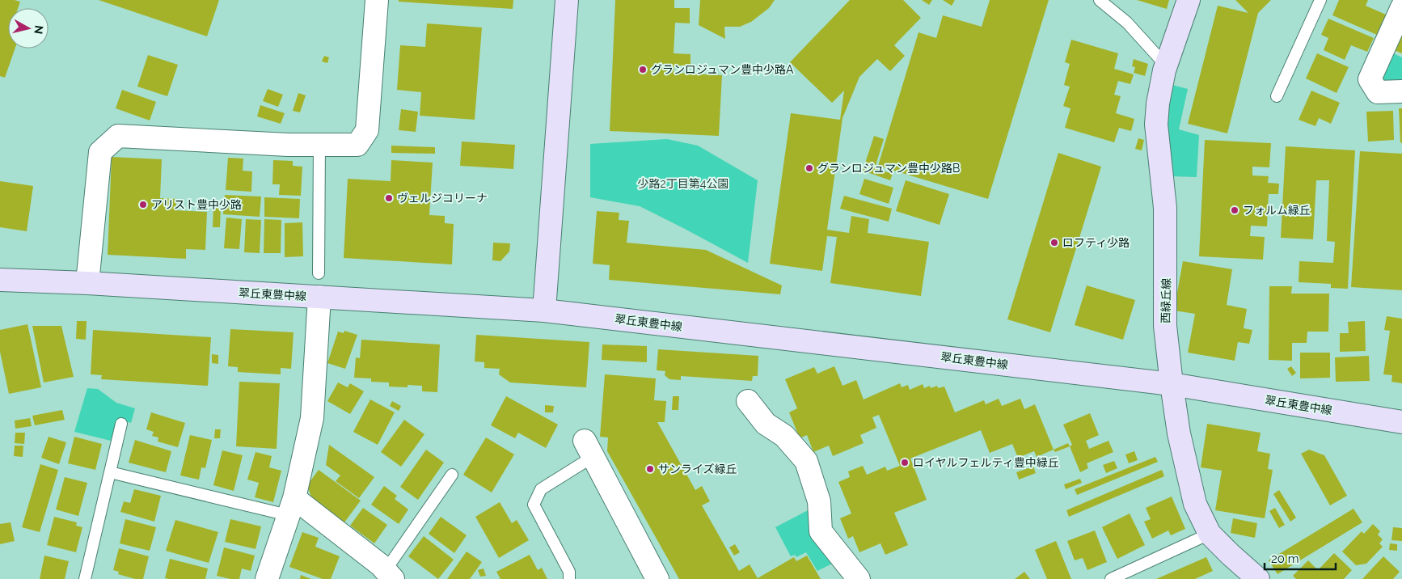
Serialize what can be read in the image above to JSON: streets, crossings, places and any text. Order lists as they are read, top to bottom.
{
  "streets": {
    "street": ["翠丘東豊中線", "西緑丘線"]
  },
  "crossings": [
    ["翠丘東豊中線", "西緑丘線"]
  ],
  "parks": ["少路2丁目第4公園"],
  "places": [
    "グランロジュマン豊中少路A",
    "グランロジュマン豊中少路B",
    "ヴェルジコリーナ",
    "アリスト豊中少路",
    "フォルム緑丘",
    "ロフティ少路",
    "ロイヤルフェルティ豊中緑丘",
    "サンライズ緑丘"
  ],
  "scale_bar": "20 m",
  "north": "right"
}
